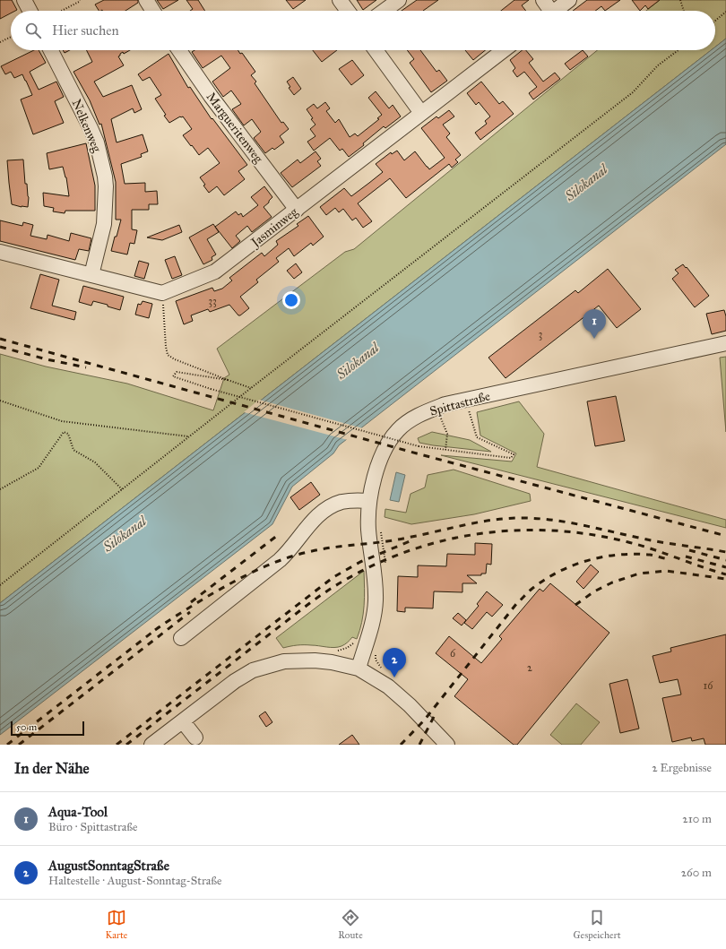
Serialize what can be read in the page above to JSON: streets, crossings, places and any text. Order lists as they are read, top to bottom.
{
  "streets": {
    "street": [
      "Nelkenweg",
      "Margueritenweg",
      "Jasminweg",
      "Spittastraße"
    ]
  },
  "crossings": [
    ["Margueritenweg", "Jasminweg"]
  ],
  "water": ["Silokanal"],
  "house_numbers": [
    "33",
    "3",
    "6",
    "2",
    "16"
  ],
  "scale_bar": "50 m",
  "page": {
    "search": "Hier suchen",
    "pins": ["1", "2"],
    "scale": "50 m",
    "heading": ["In der Nähe", "2 Ergebnisse"],
    "list": [
      {
        "mark": "1",
        "name": "Aqua-Tool",
        "note": "Büro · Spittastraße",
        "value": "210 m"
      },
      {
        "mark": "2",
        "name": "AugustSonntagStraße",
        "note": "Haltestelle · August-Sonntag-Straße",
        "value": "260 m"
      }
    ],
    "nav": ["Karte", "Route", "Gespeichert"]
  }
}
